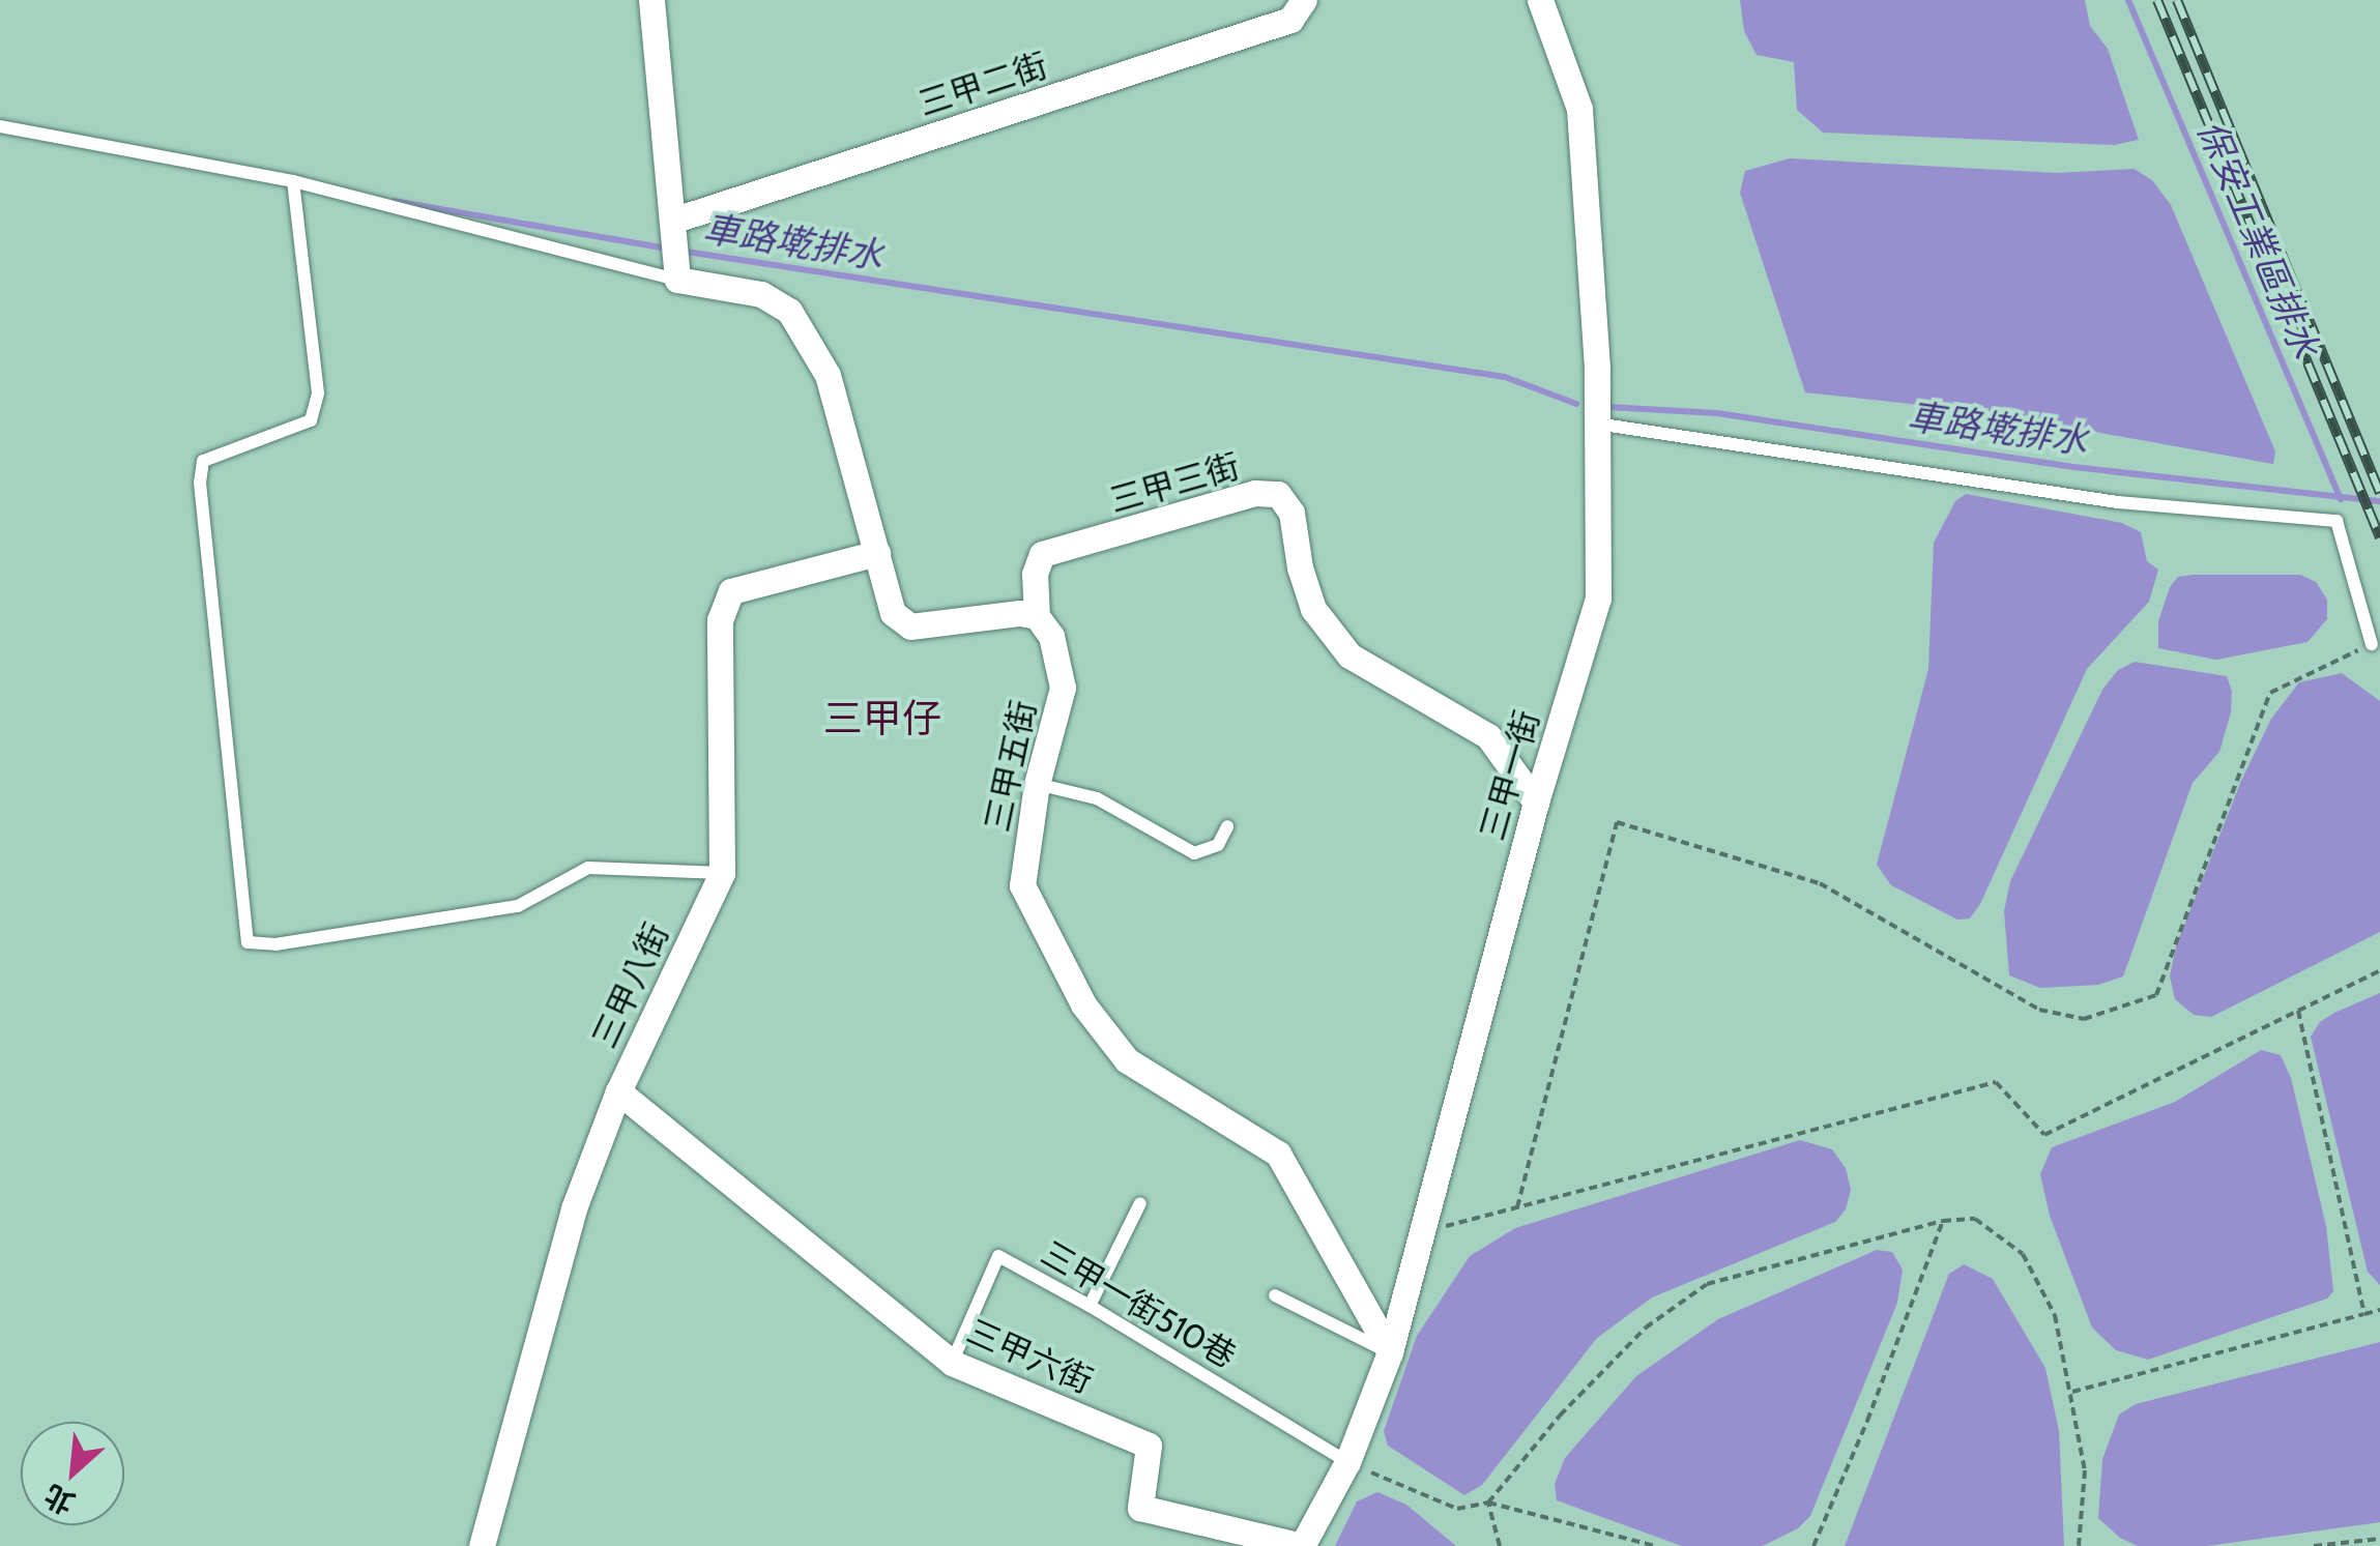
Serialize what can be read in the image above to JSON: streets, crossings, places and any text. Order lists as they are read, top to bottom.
{
  "streets": {
    "street": [
      "三甲二街",
      "三甲三街",
      "三甲五街",
      "三甲一街",
      "三甲八街",
      "三甲六街"
    ],
    "lane": ["三甲一街510巷"]
  },
  "crossings": [
    ["三甲三街", "三甲五街"],
    ["三甲三街", "三甲一街"],
    ["三甲五街", "三甲一街"],
    ["三甲一街", "三甲一街510巷"],
    ["三甲一街", "三甲六街"],
    ["三甲八街", "三甲六街"],
    ["三甲一街510巷", "三甲六街"]
  ],
  "districts": ["三甲仔"],
  "water": ["保安工業區排水", "車路墘排水"],
  "north": "bottom left"
}
